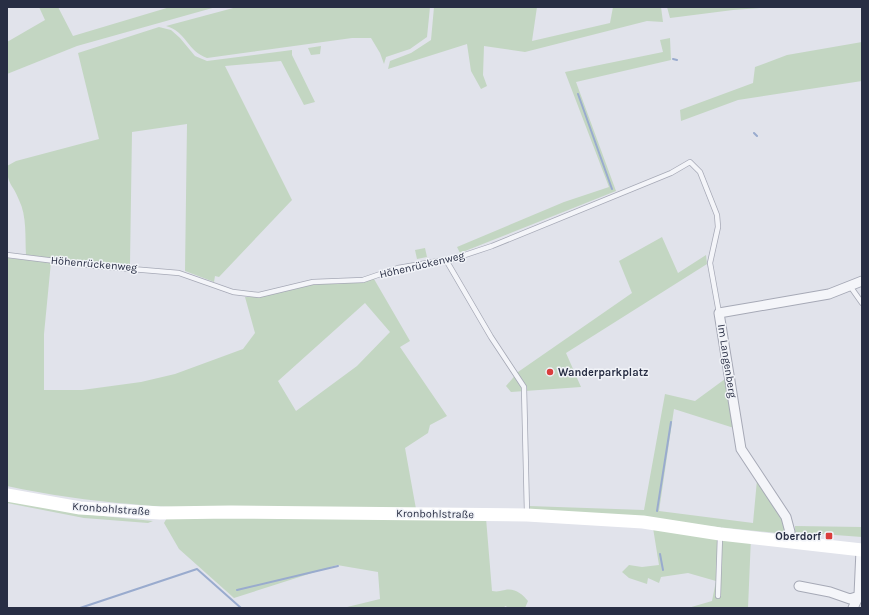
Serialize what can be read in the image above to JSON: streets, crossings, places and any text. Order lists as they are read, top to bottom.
{
  "streets": {
    "main road": ["Kronbohlstraße"],
    "street": ["Im Langenberg"],
    "lane": ["Höhenrückenweg"]
  },
  "crossings": [
    ["Höhenrückenweg", "Im Langenberg"],
    ["Im Langenberg", "Kronbohlstraße"]
  ],
  "places": {
    "other": ["Wanderparkplatz"],
    "transit": ["Oberdorf"]
  }
}
